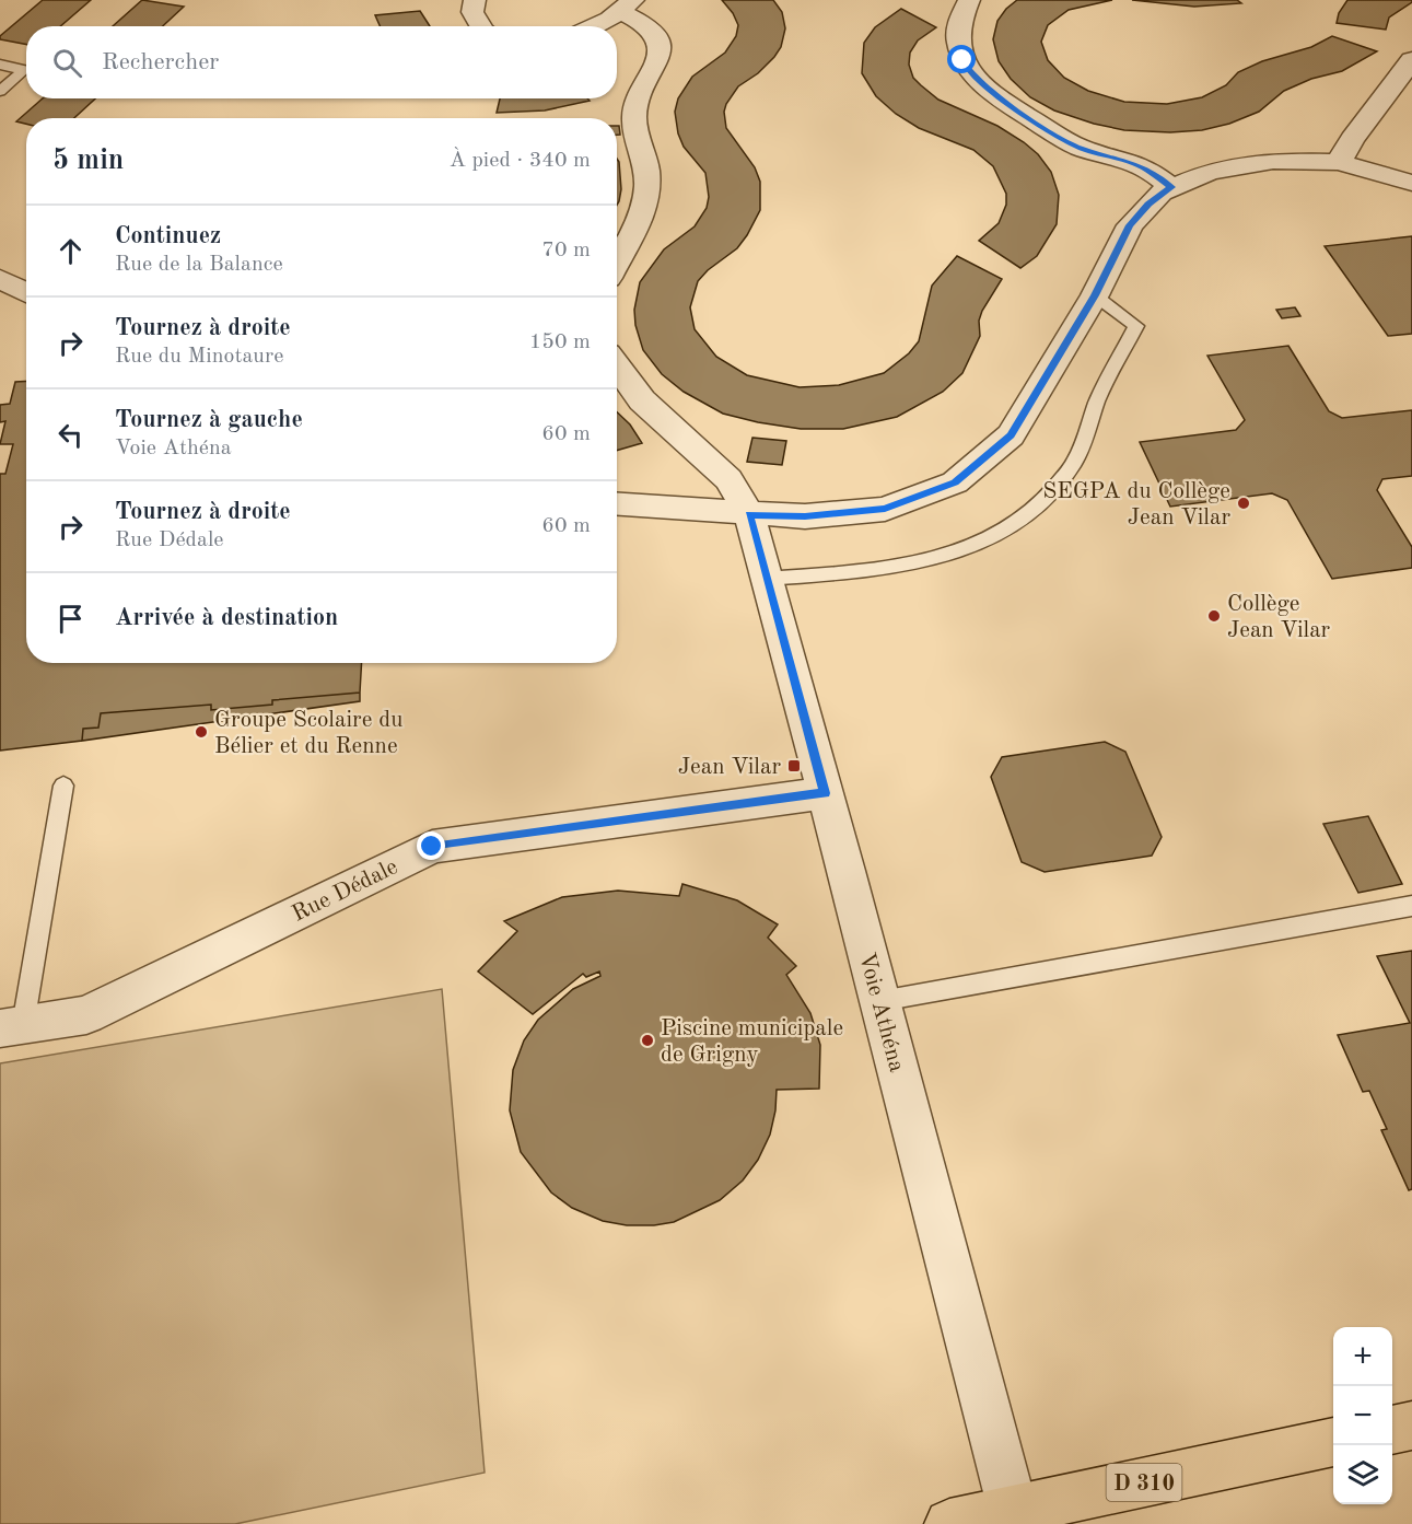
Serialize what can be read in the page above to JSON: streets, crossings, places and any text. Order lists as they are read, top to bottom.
{
  "streets": {
    "main road": ["D 310"],
    "street": ["Rue Dédale", "Voie Athéna"]
  },
  "crossings": [
    ["Rue Dédale", "Voie Athéna"],
    ["Voie Athéna", "D 310"]
  ],
  "places": {
    "other": [
      "SEGPA du Collège Jean Vilar",
      "Collège Jean Vilar",
      "Groupe Scolaire du Bélier et du Renne",
      "Piscine municipale de Grigny"
    ],
    "transit": ["Jean Vilar"]
  },
  "page": {
    "search": "Rechercher",
    "heading": ["5 min", "À pied · 340 m"],
    "list": [
      ["Continuez", "Rue de la Balance", "70 m"],
      ["Tournez à droite", "Rue du Minotaure", "150 m"],
      ["Tournez à gauche", "Voie Athéna", "60 m"],
      ["Tournez à droite", "Rue Dédale", "60 m"],
      "Arrivée à destination"
    ],
    "map_buttons": ["+", "−"]
  }
}
